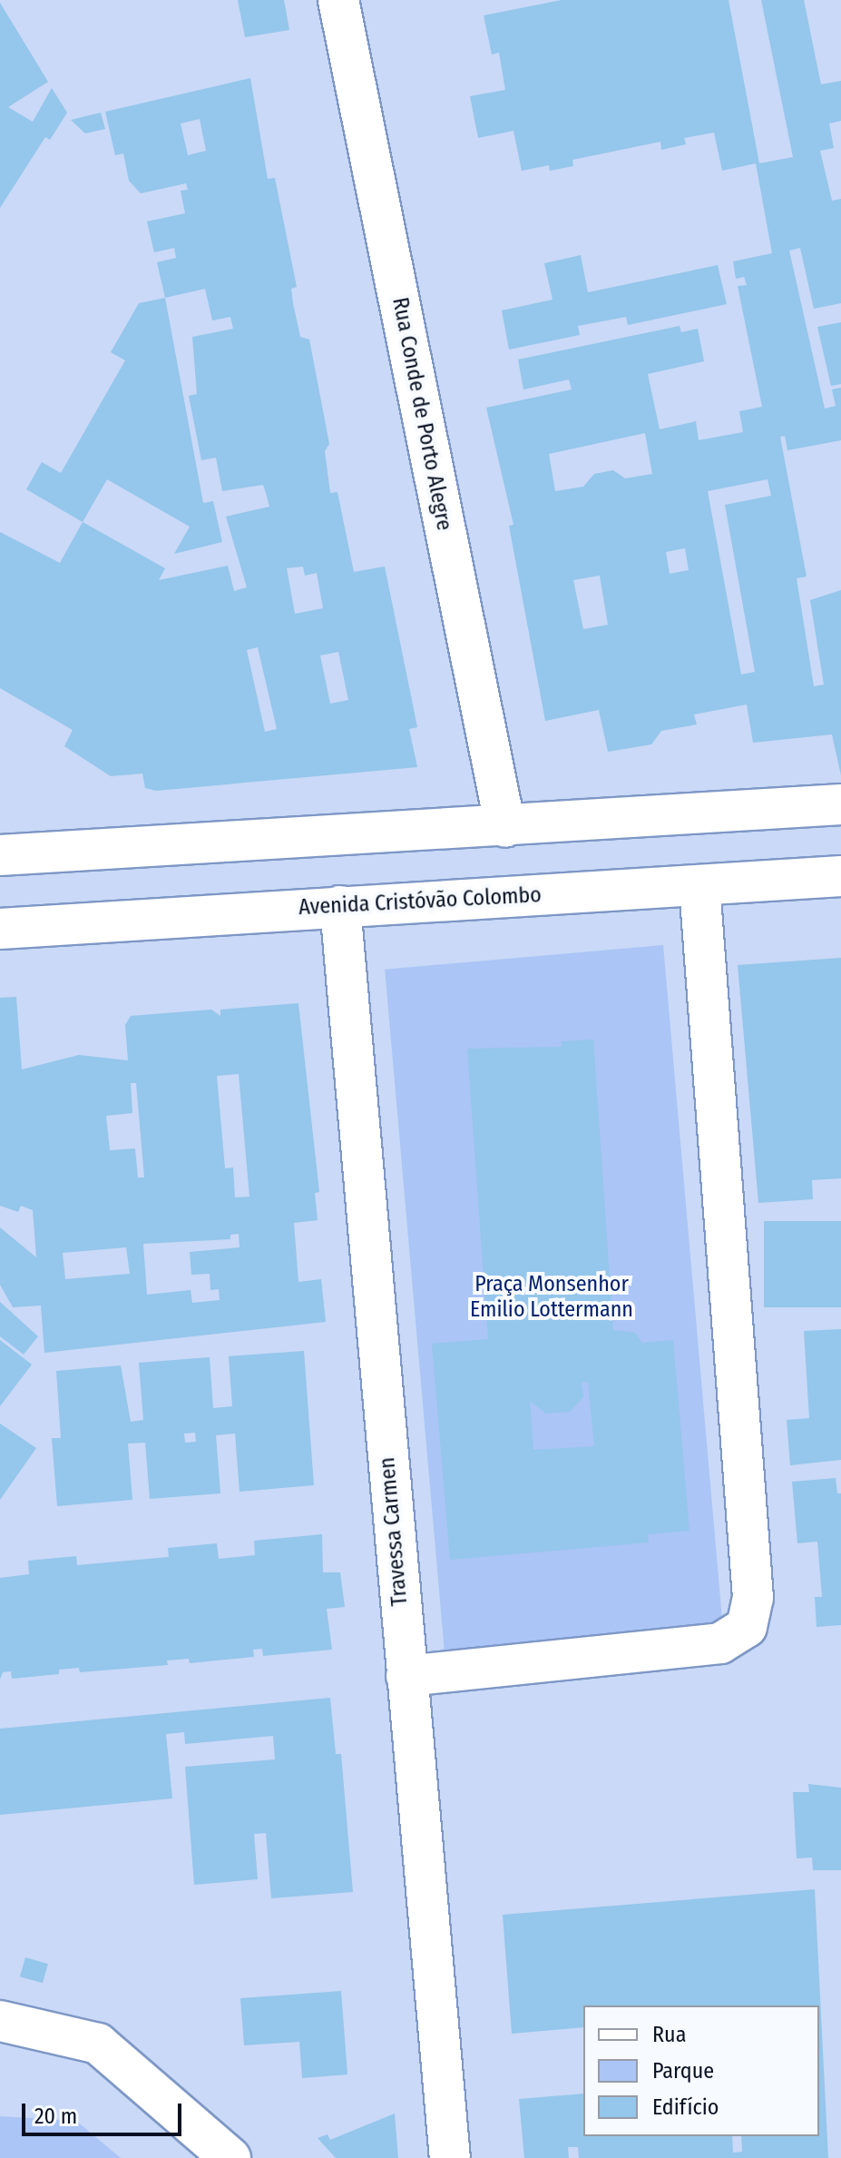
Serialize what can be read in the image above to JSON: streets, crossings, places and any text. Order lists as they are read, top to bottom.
{
  "streets": {
    "street": ["Rua Conde de Porto Alegre", "Avenida Cristóvão Colombo", "Travessa Carmen"]
  },
  "crossings": [
    ["Avenida Cristóvão Colombo", "Travessa Carmen"]
  ],
  "parks": ["Praça Monsenhor Emilio Lottermann"],
  "legend": ["Rua", "Parque", "Edifício"],
  "scale_bar": "20 m"
}
